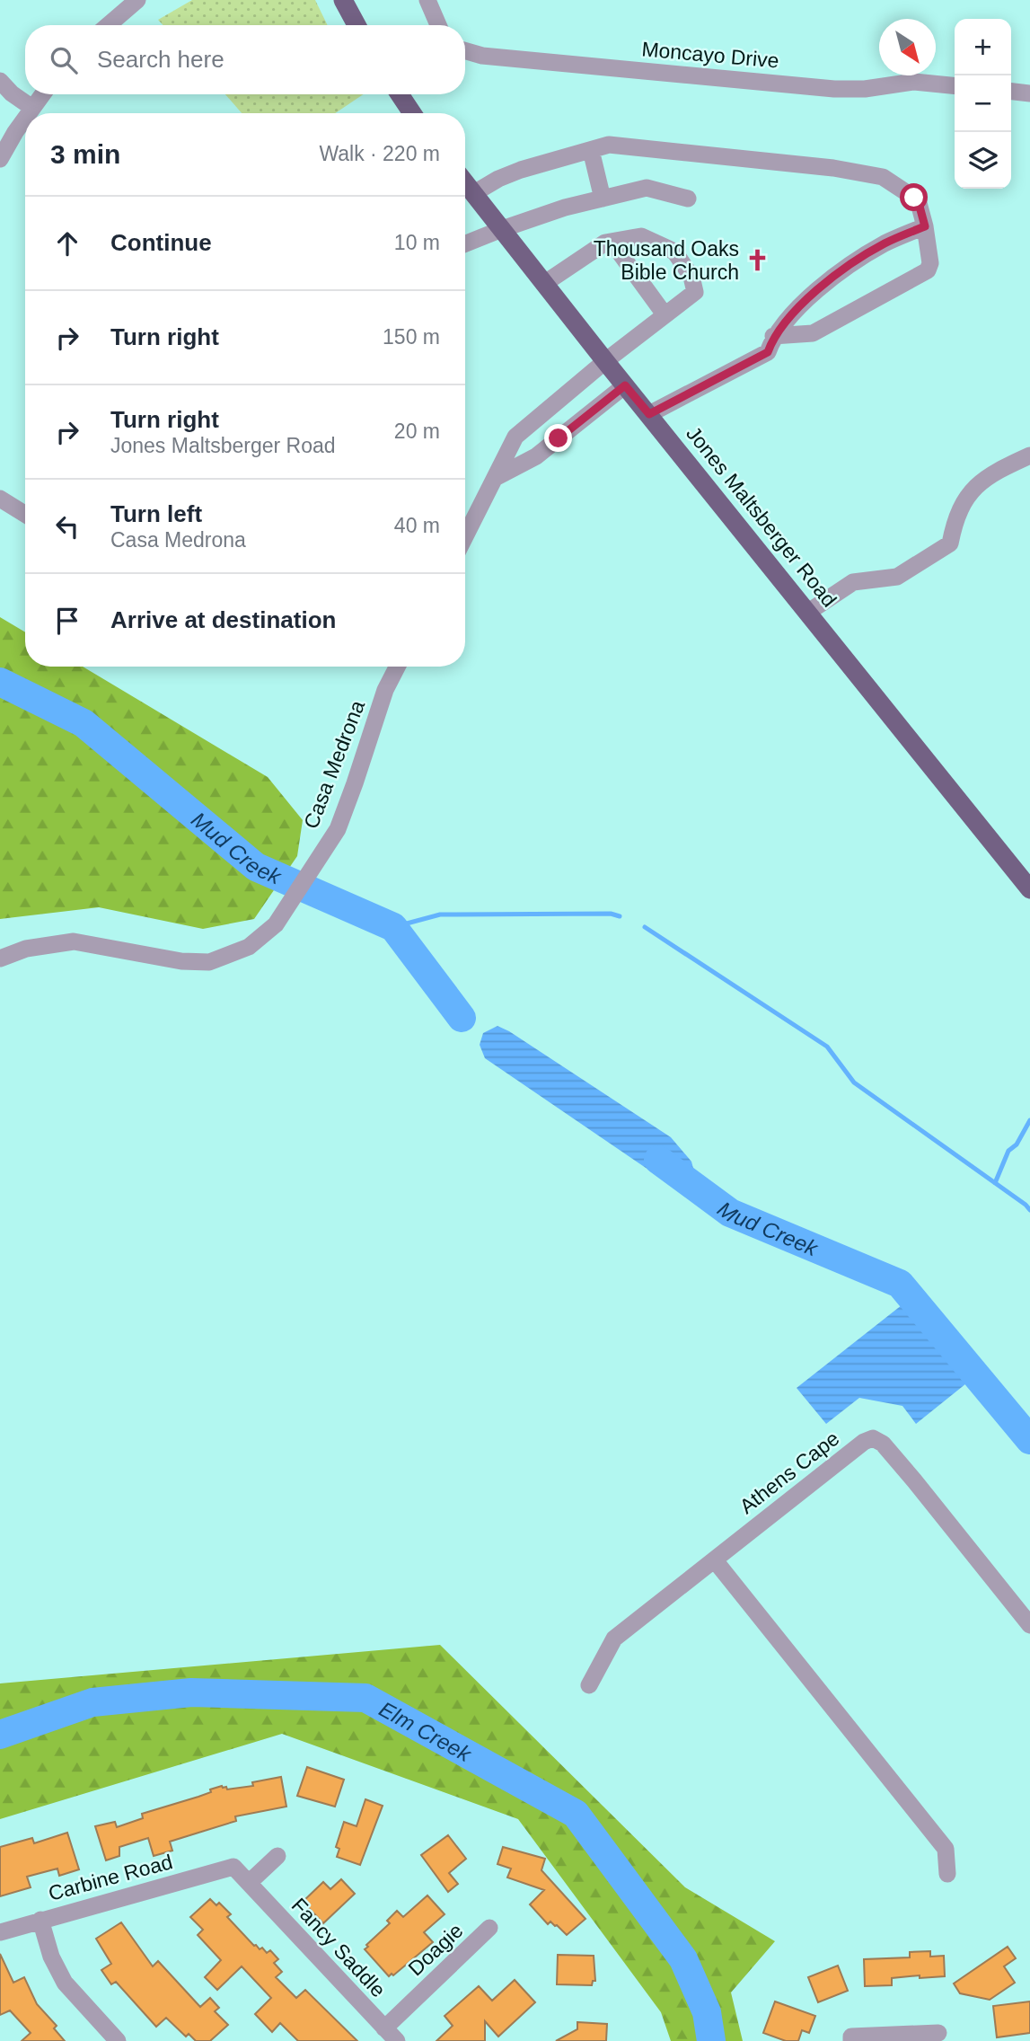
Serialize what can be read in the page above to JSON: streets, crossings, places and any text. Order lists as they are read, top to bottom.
{
  "streets": {
    "main road": ["Jones Maltsberger Road"],
    "street": [
      "Moncayo Drive",
      "Casa Medrona",
      "Athens Cape",
      "Carbine Road",
      "Fancy Saddle",
      "Doagie"
    ]
  },
  "crossings": [
    ["Carbine Road", "Fancy Saddle"],
    ["Fancy Saddle", "Doagie"]
  ],
  "water": ["Mud Creek", "Elm Creek"],
  "places": {
    "church": ["Thousand Oaks Bible Church"]
  },
  "north": "bottom right",
  "page": {
    "map_buttons": ["+", "−"],
    "search": "Search here",
    "heading": ["3 min", "Walk · 220 m"],
    "list": [
      ["Continue", "10 m"],
      ["Turn right", "150 m"],
      ["Turn right", "Jones Maltsberger Road", "20 m"],
      ["Turn left", "Casa Medrona", "40 m"],
      "Arrive at destination"
    ]
  }
}
